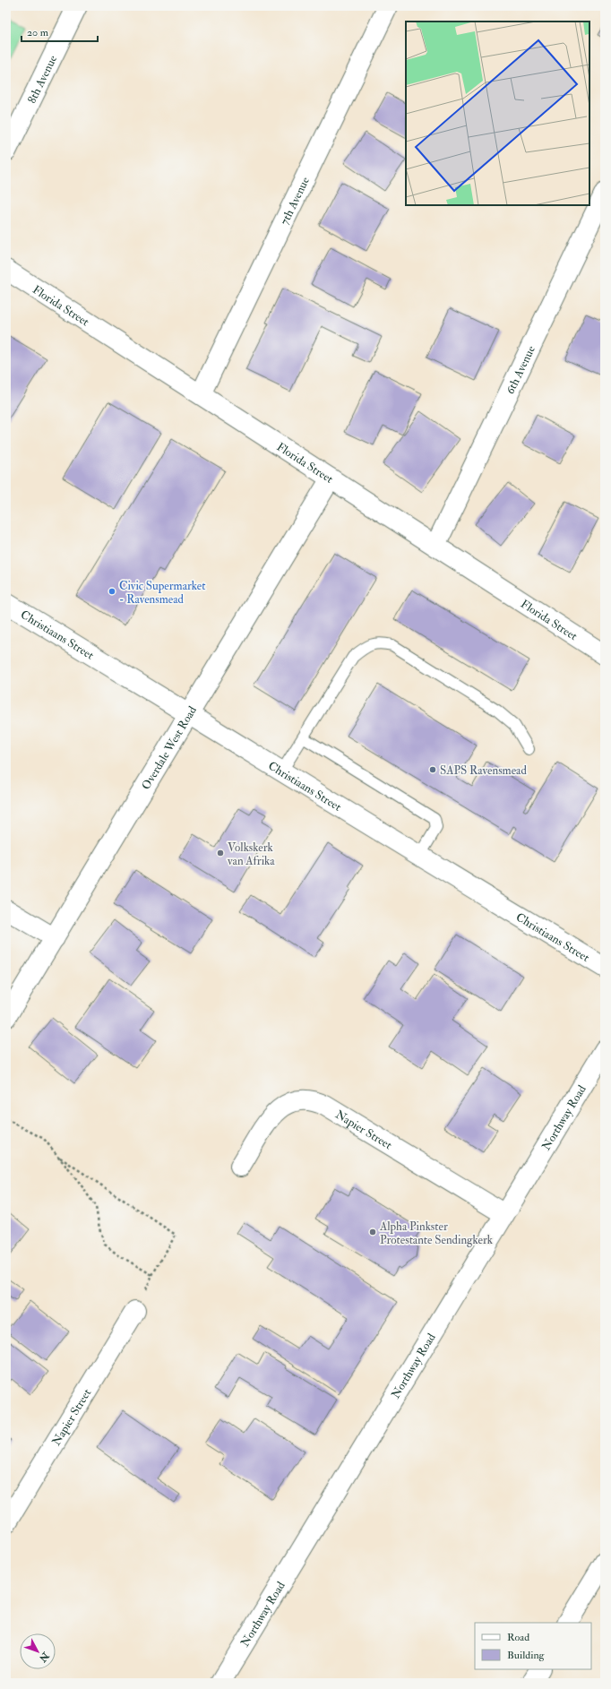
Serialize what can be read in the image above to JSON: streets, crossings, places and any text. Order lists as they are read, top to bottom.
{
  "streets": {
    "street": [
      "8th Avenue",
      "7th Avenue",
      "Florida Street",
      "6th Avenue",
      "Christiaans Street",
      "Overdale West Road",
      "Northway Road",
      "Napier Street"
    ]
  },
  "crossings": [
    ["7th Avenue", "Florida Street"],
    ["Florida Street", "6th Avenue"],
    ["Florida Street", "Overdale West Road"],
    ["Christiaans Street", "Overdale West Road"],
    ["Northway Road", "Napier Street"]
  ],
  "places": [
    "Civic Supermarket - Ravensmead",
    "SAPS Ravensmead",
    "Volkskerk van Afrika",
    "Alpha Pinkster Protestante Sendingkerk"
  ],
  "legend": ["Road", "Building"],
  "scale_bar": "20 m",
  "north": "bottom right"
}
